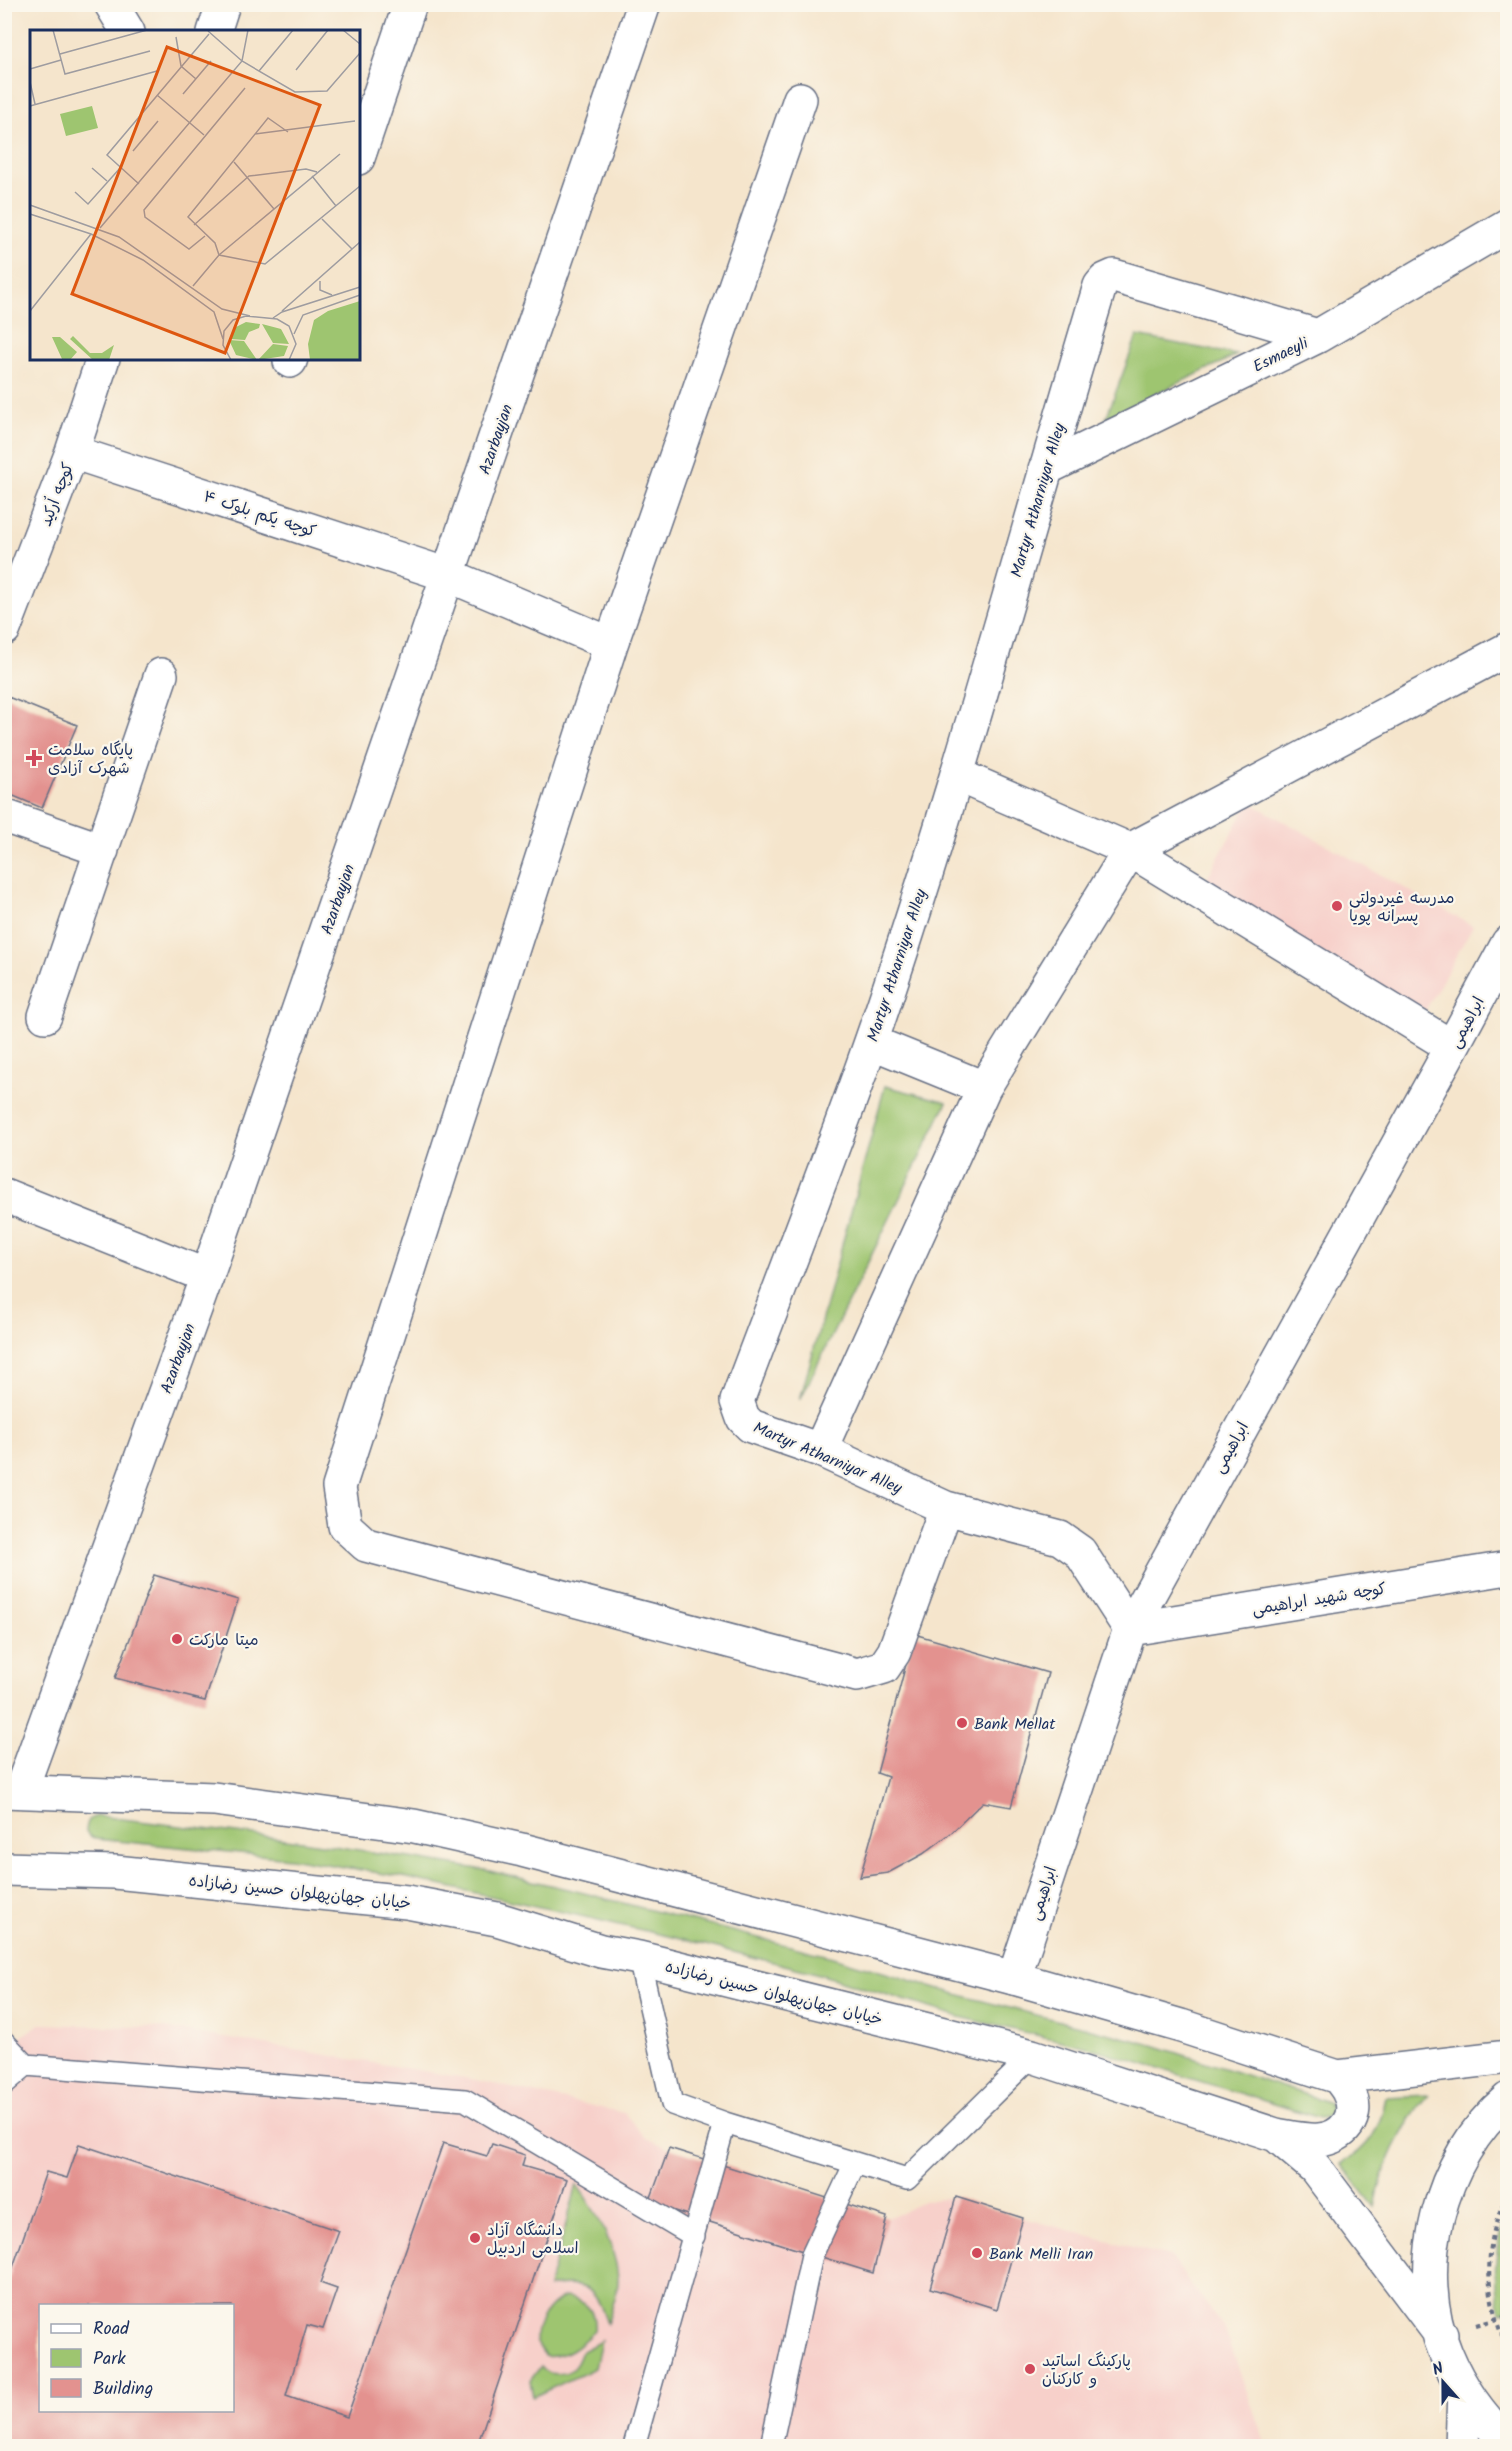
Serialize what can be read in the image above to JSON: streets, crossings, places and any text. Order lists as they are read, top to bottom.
{
  "streets": {
    "main road": [
      "Esmaeyli",
      "Azarbayjan",
      "کوچه اُرکید",
      "Martyr Atharniyar Alley",
      "کوچه یکم بلوک ۴",
      "ابراهیمی",
      "کوچه شهید ابراهیمی",
      "خیابان جهان‌پهلوان حسین رضا‌زاده"
    ]
  },
  "crossings": [
    ["Esmaeyli", "Martyr Atharniyar Alley"],
    ["Azarbayjan", "کوچه یکم بلوک ۴"],
    ["کوچه اُرکید", "کوچه یکم بلوک ۴"],
    ["Martyr Atharniyar Alley", "ابراهیمی"],
    ["Martyr Atharniyar Alley", "کوچه شهید ابراهیمی"],
    ["ابراهیمی", "کوچه شهید ابراهیمی"]
  ],
  "places": {
    "health": ["پایگاه سلامت شهرک آزادی"],
    "other": [
      "مدرسه غیردولتی پسرانه پویا",
      "میتا مارکت",
      "Bank Mellat",
      "دانشگاه آزاد اسلامی اردبیل",
      "Bank Melli Iran",
      "پارکینگ اساتید و کارکنان"
    ]
  },
  "legend": ["Road", "Park", "Building"],
  "north": "top"
}
